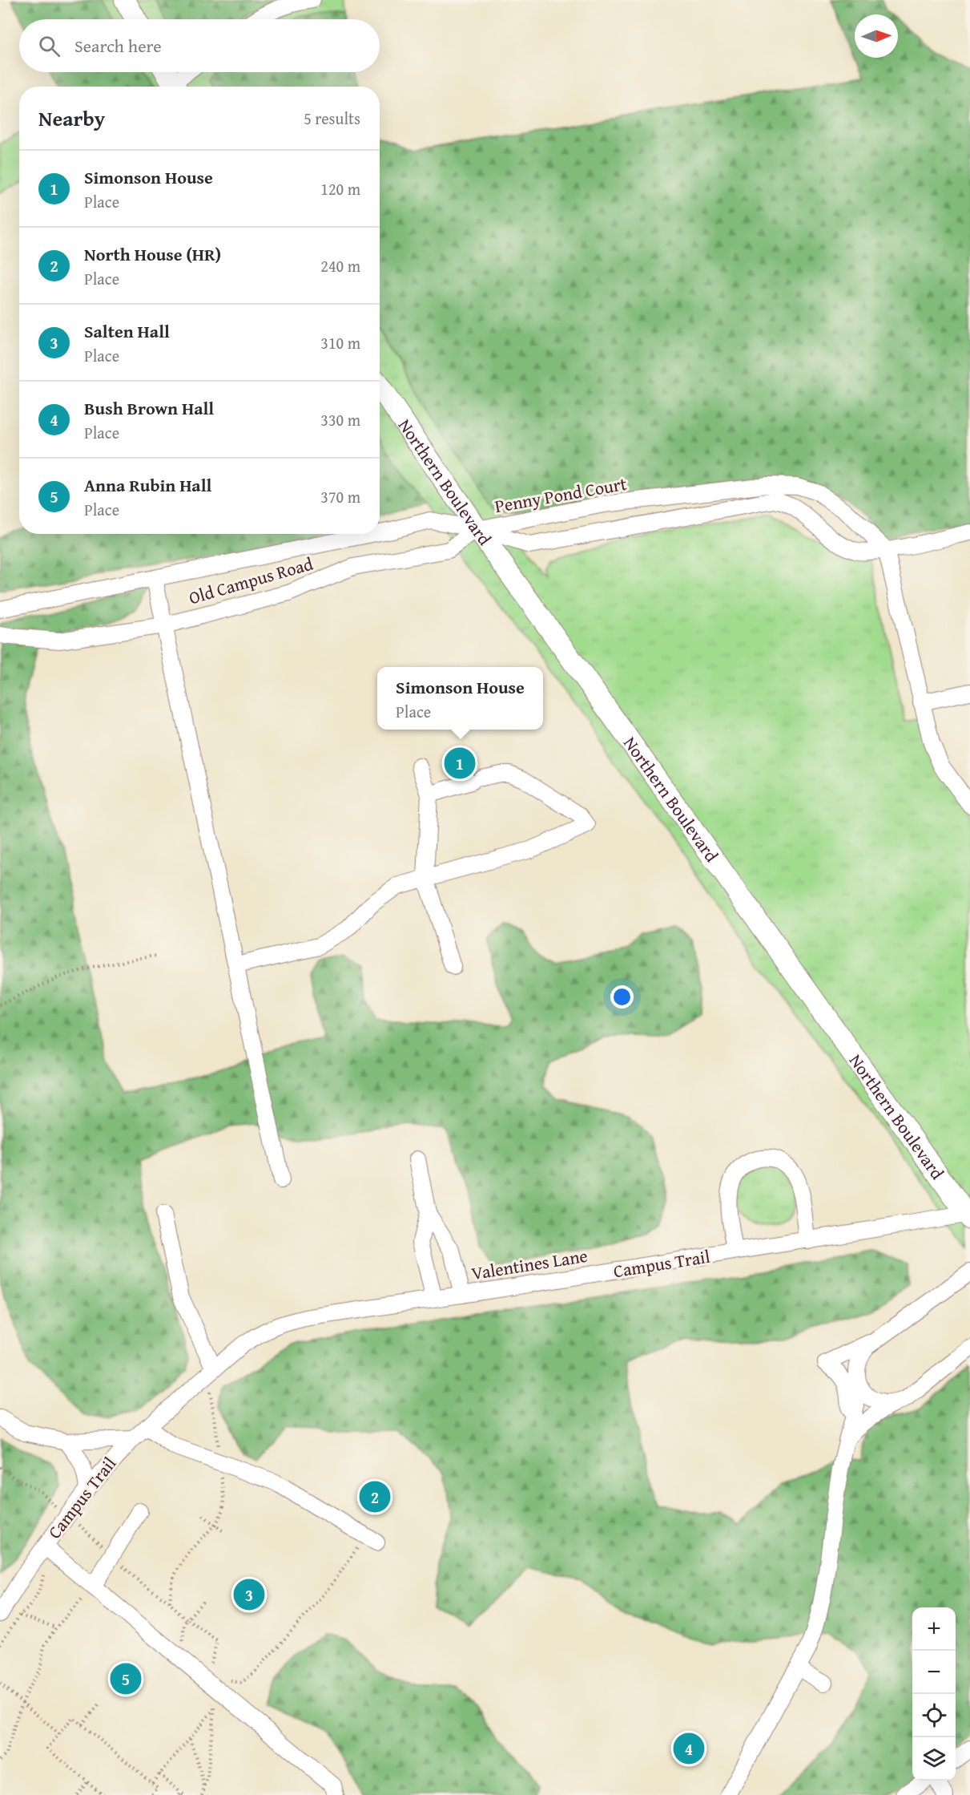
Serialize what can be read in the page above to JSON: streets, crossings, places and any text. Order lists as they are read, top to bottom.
{
  "streets": {
    "main road": ["Northern Boulevard"],
    "street": ["Penny Pond Court", "Old Campus Road", "Valentines Lane"],
    "path": ["Campus Trail"]
  },
  "crossings": [
    ["Northern Boulevard", "Penny Pond Court"],
    ["Northern Boulevard", "Old Campus Road"],
    ["Northern Boulevard", "Valentines Lane"],
    ["Penny Pond Court", "Old Campus Road"],
    ["Campus Trail", "Valentines Lane"]
  ],
  "north": "right",
  "page": {
    "search": "Search here",
    "heading": ["Nearby", "5 results"],
    "list": [
      {
        "mark": "1",
        "name": "Simonson House",
        "note": "Place",
        "value": "120 m"
      },
      {
        "mark": "2",
        "name": "North House (HR)",
        "note": "Place",
        "value": "240 m"
      },
      {
        "mark": "3",
        "name": "Salten Hall",
        "note": "Place",
        "value": "310 m"
      },
      {
        "mark": "4",
        "name": "Bush Brown Hall",
        "note": "Place",
        "value": "330 m"
      },
      {
        "mark": "5",
        "name": "Anna Rubin Hall",
        "note": "Place",
        "value": "370 m"
      }
    ],
    "popup": ["Simonson House", "Place"],
    "pins": [
      "1",
      "2",
      "3",
      "5",
      "4"
    ],
    "map_buttons": ["+", "−"]
  }
}
